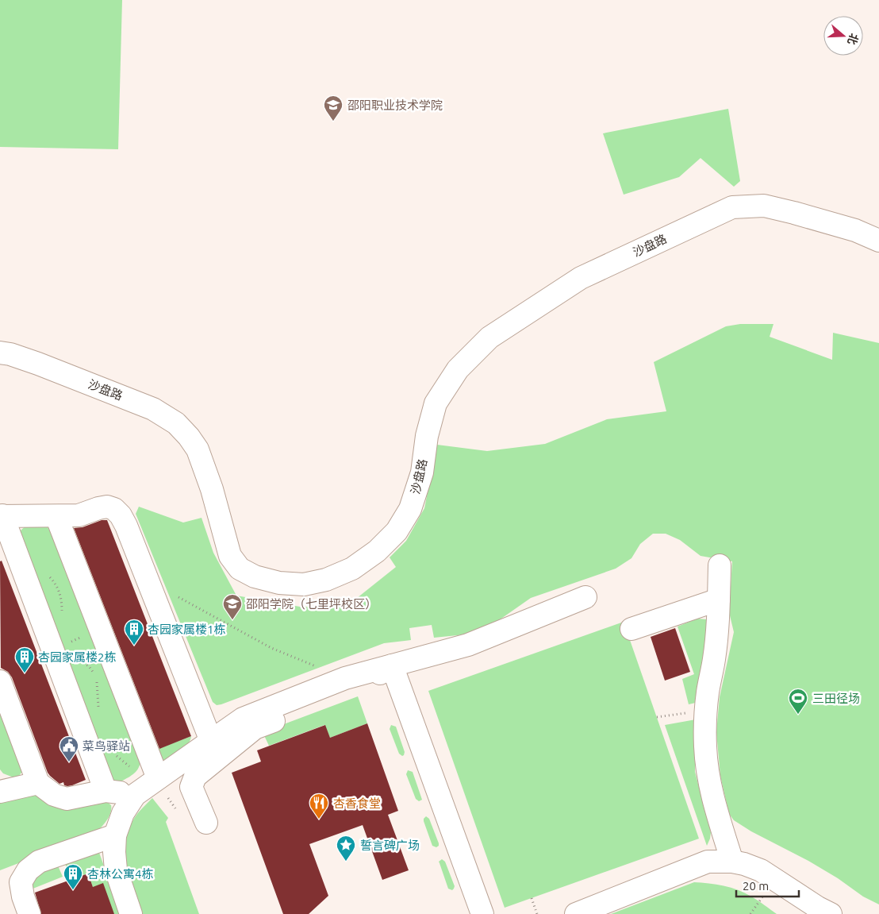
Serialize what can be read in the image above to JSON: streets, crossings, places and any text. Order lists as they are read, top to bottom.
{
  "streets": {
    "street": ["沙盘路"]
  },
  "places": {
    "school or university": ["邵阳职业技术学院", "邵阳学院（七里坪校区）"],
    "building": ["杏园家属楼1栋", "杏园家属楼2栋", "杏林公寓4栋"],
    "sports": ["三田径场"],
    "public building": ["菜鸟驿站"],
    "restaurant": ["杏香食堂"],
    "place": ["誓言碑广场"]
  },
  "scale_bar": "20 m",
  "north": "right"
}
